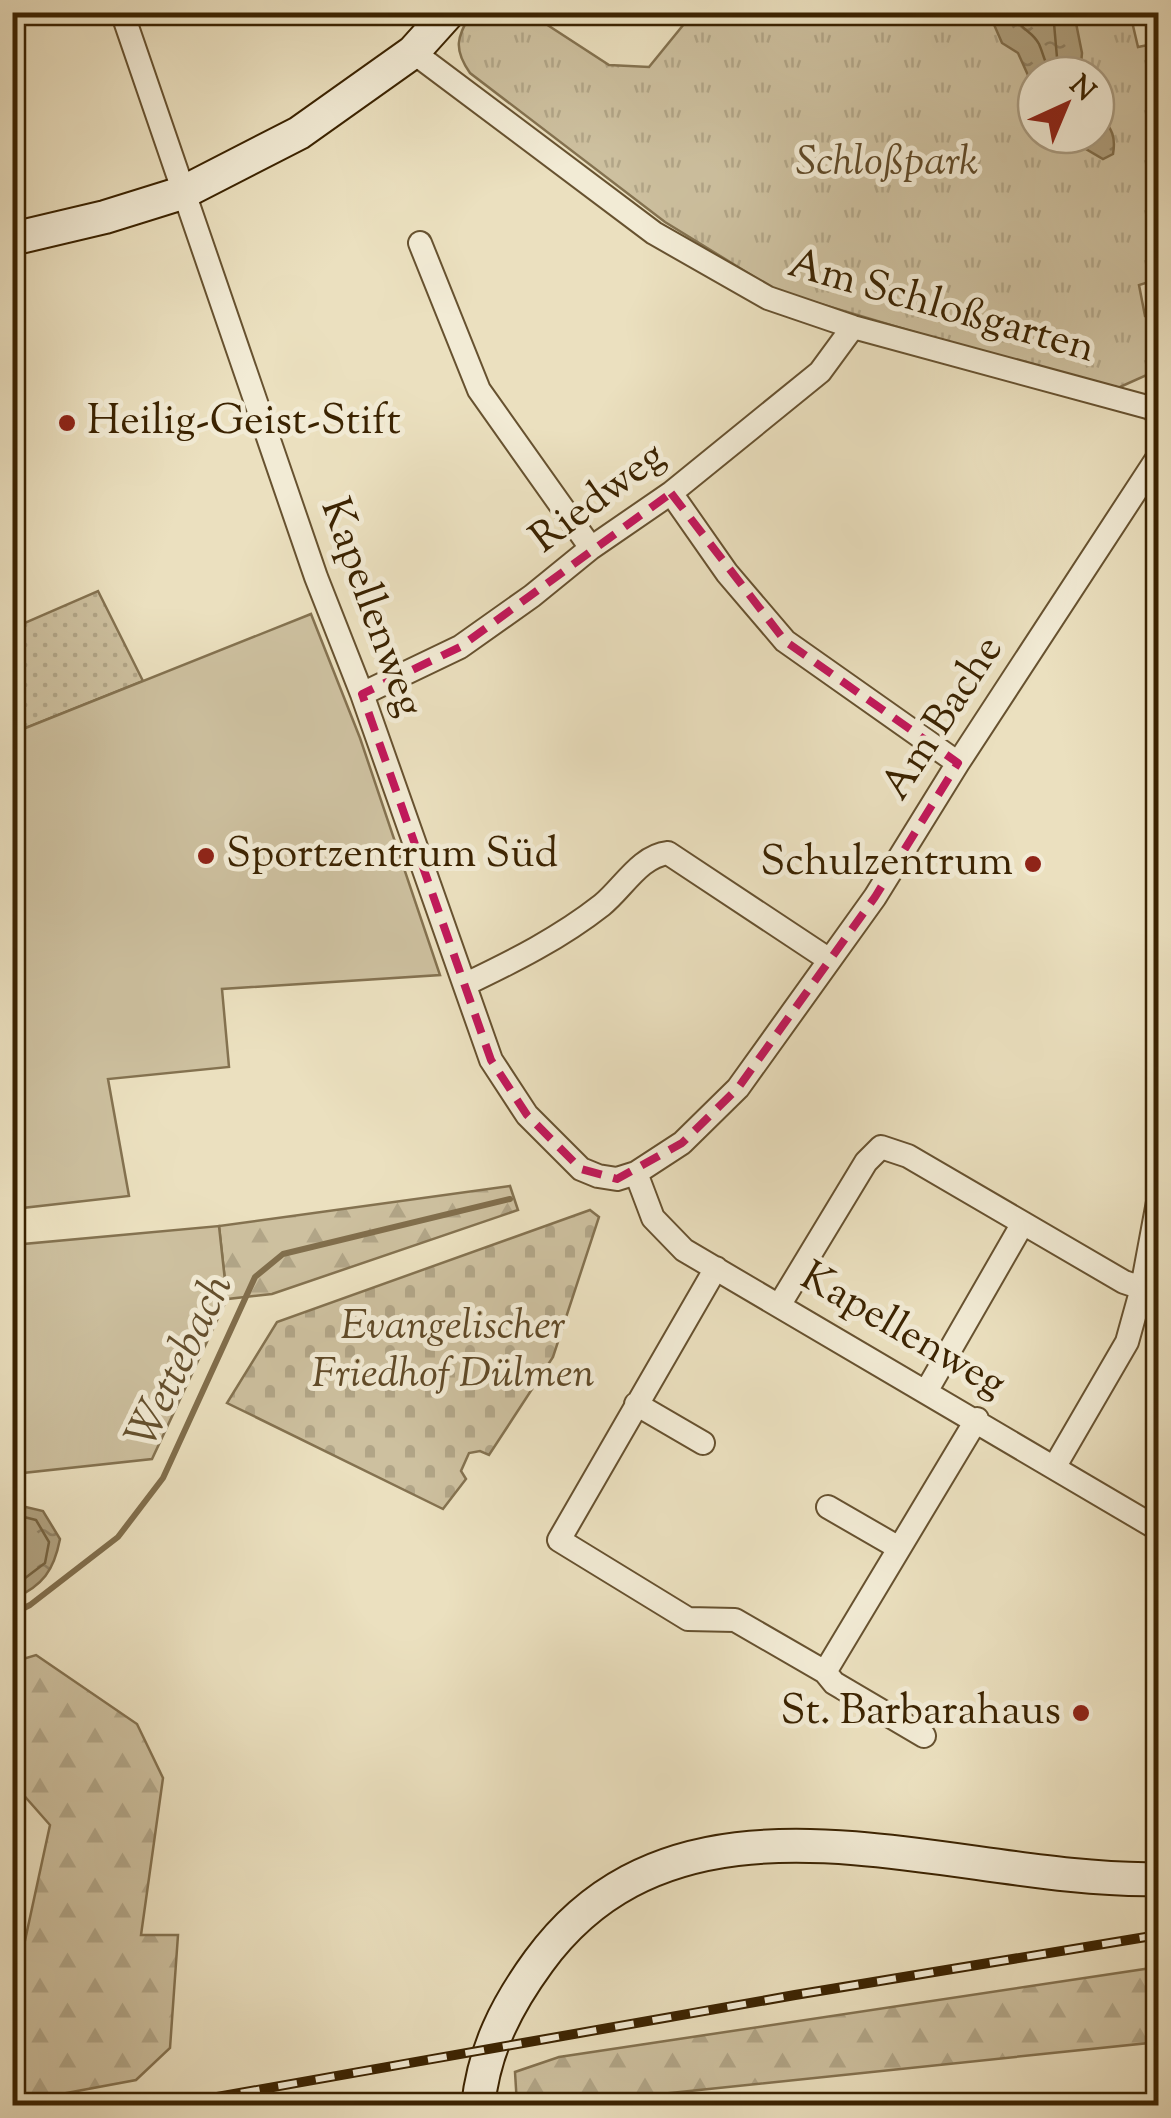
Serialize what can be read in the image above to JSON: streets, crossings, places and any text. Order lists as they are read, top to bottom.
{
  "streets": {
    "street": [
      "Am Schloßgarten",
      "Riedweg",
      "Kapellenweg",
      "Am Bache"
    ]
  },
  "crossings": [
    ["Am Schloßgarten", "Riedweg"],
    ["Riedweg", "Kapellenweg"],
    ["Kapellenweg", "Am Bache"]
  ],
  "water": ["Wettebach"],
  "parks": ["Schloßpark", "Evangelischer Friedhof Dülmen"],
  "places": [
    "Heilig-Geist-Stift",
    "Sportzentrum Süd",
    "Schulzentrum",
    "St. Barbarahaus"
  ],
  "north": "top right"
}
